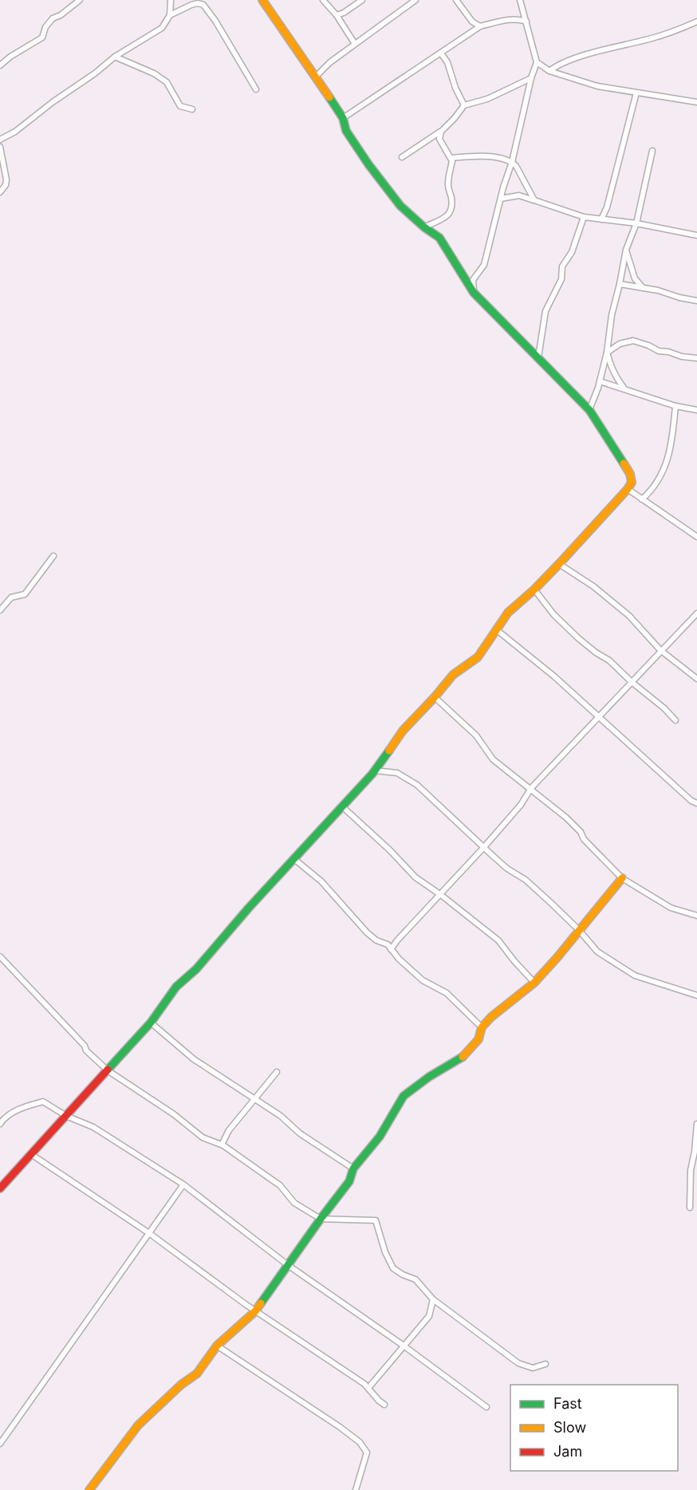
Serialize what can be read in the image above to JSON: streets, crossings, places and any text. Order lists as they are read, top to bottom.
{
  "legend": ["Fast", "Slow", "Jam"]
}
